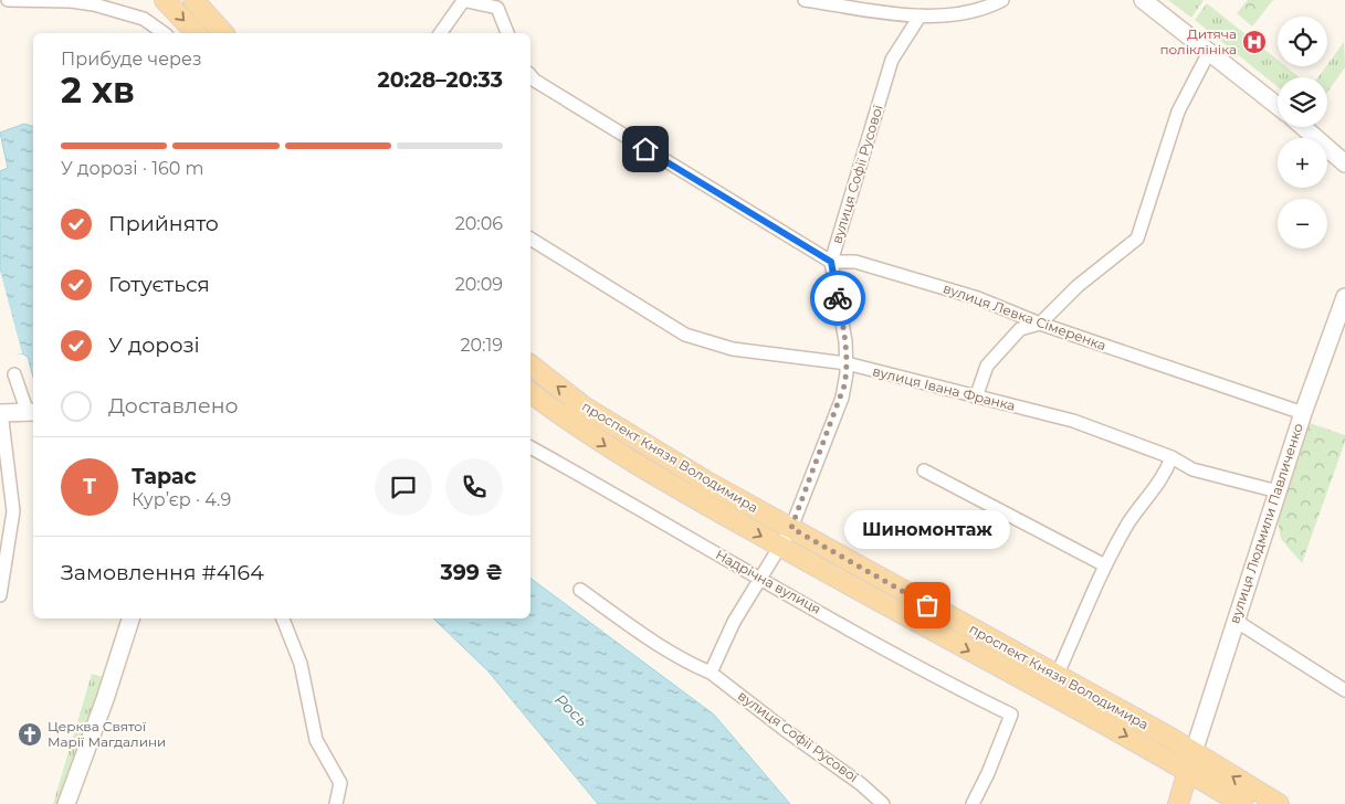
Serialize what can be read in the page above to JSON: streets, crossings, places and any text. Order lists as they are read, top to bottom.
{
  "streets": {
    "main road": ["проспект Князя Володимира"],
    "street": [
      "вулиця Софії Русової",
      "вулиця Левка Сімеренка",
      "вулиця Івана Франка",
      "вулиця Людмили Павличенко",
      "Надрічна вулиця"
    ]
  },
  "crossings": [
    ["вулиця Софії Русової", "вулиця Левка Сімеренка"],
    ["вулиця Софії Русової", "вулиця Івана Франка"],
    ["вулиця Софії Русової", "проспект Князя Володимира"],
    ["вулиця Софії Русової", "Надрічна вулиця"],
    ["вулиця Левка Сімеренка", "вулиця Людмили Павличенко"],
    ["вулиця Івана Франка", "вулиця Людмили Павличенко"],
    ["проспект Князя Володимира", "вулиця Людмили Павличенко"]
  ],
  "water": ["Рось"],
  "places": {
    "hospital": ["Дитяча поліклініка"],
    "other": ["Шиномонтаж"],
    "church": ["Церква Святої Марії Магдалини"]
  },
  "page": {
    "map_buttons": ["+", "−"],
    "heading": ["2 хв", "Прибуде через", "20:28–20:33"],
    "panel": [
      "Тарас",
      "Кур’єр · 4.9",
      "Замовлення #4164",
      "399 ₴"
    ],
    "bar": "У дорозі · 160 m",
    "list": [
      ["Прийнято", "20:06"],
      ["Готується", "20:09"],
      ["У дорозі", "20:19"],
      "Доставлено"
    ],
    "round": "Т",
    "bubble": "Шиномонтаж"
  }
}
